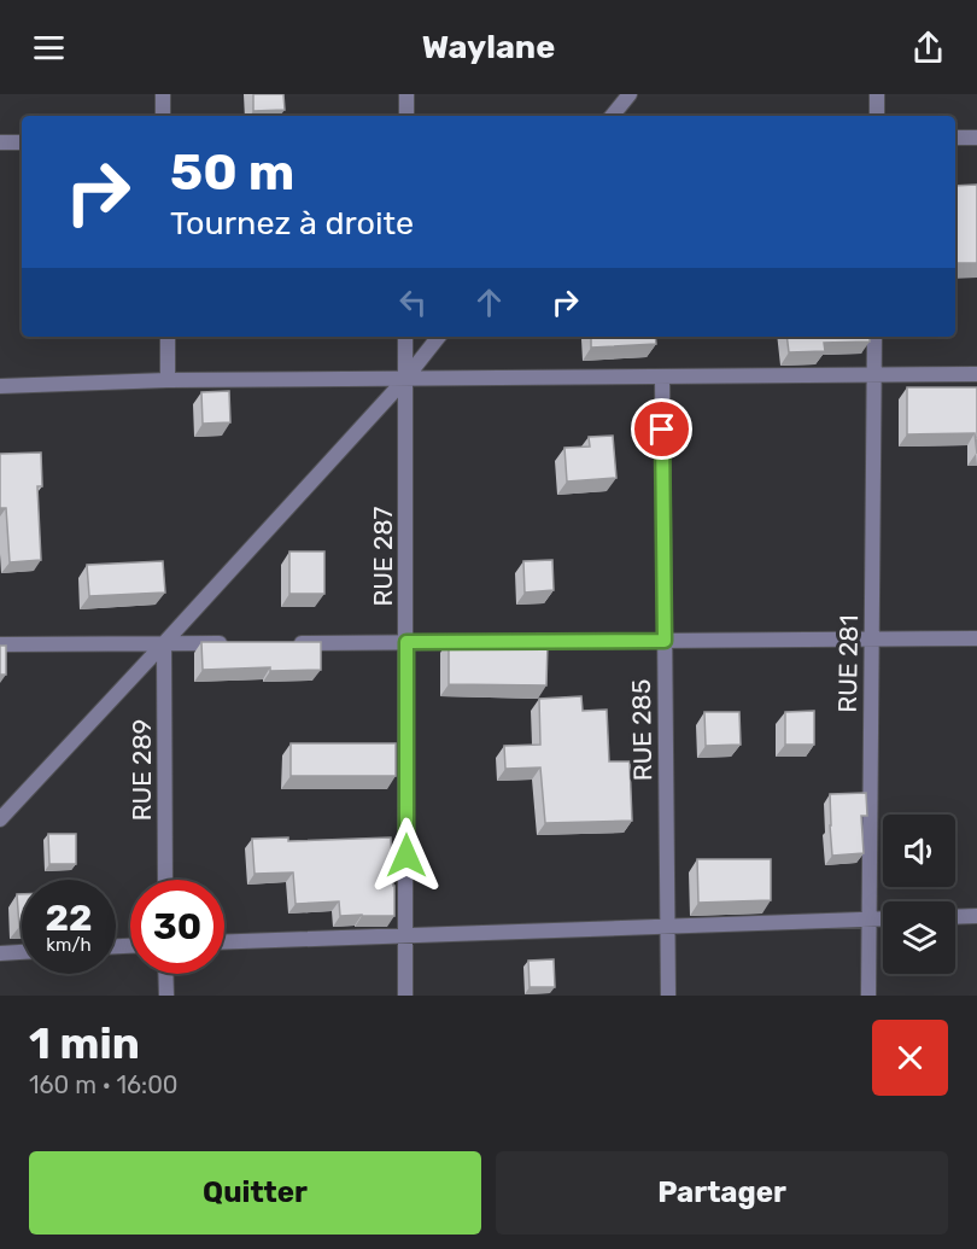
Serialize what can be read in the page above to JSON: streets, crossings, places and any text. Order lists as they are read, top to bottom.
{
  "streets": {
    "street": [
      "RUE 287",
      "RUE 281",
      "RUE 285",
      "RUE 289"
    ]
  },
  "page": {
    "header": "Waylane",
    "turn": ["50 m", "Tournez à droite"],
    "speed": "22 km/h",
    "limit": "30",
    "heading": ["1 min", "160 m · 16:00"],
    "buttons": ["Quitter", "Partager"]
  }
}
